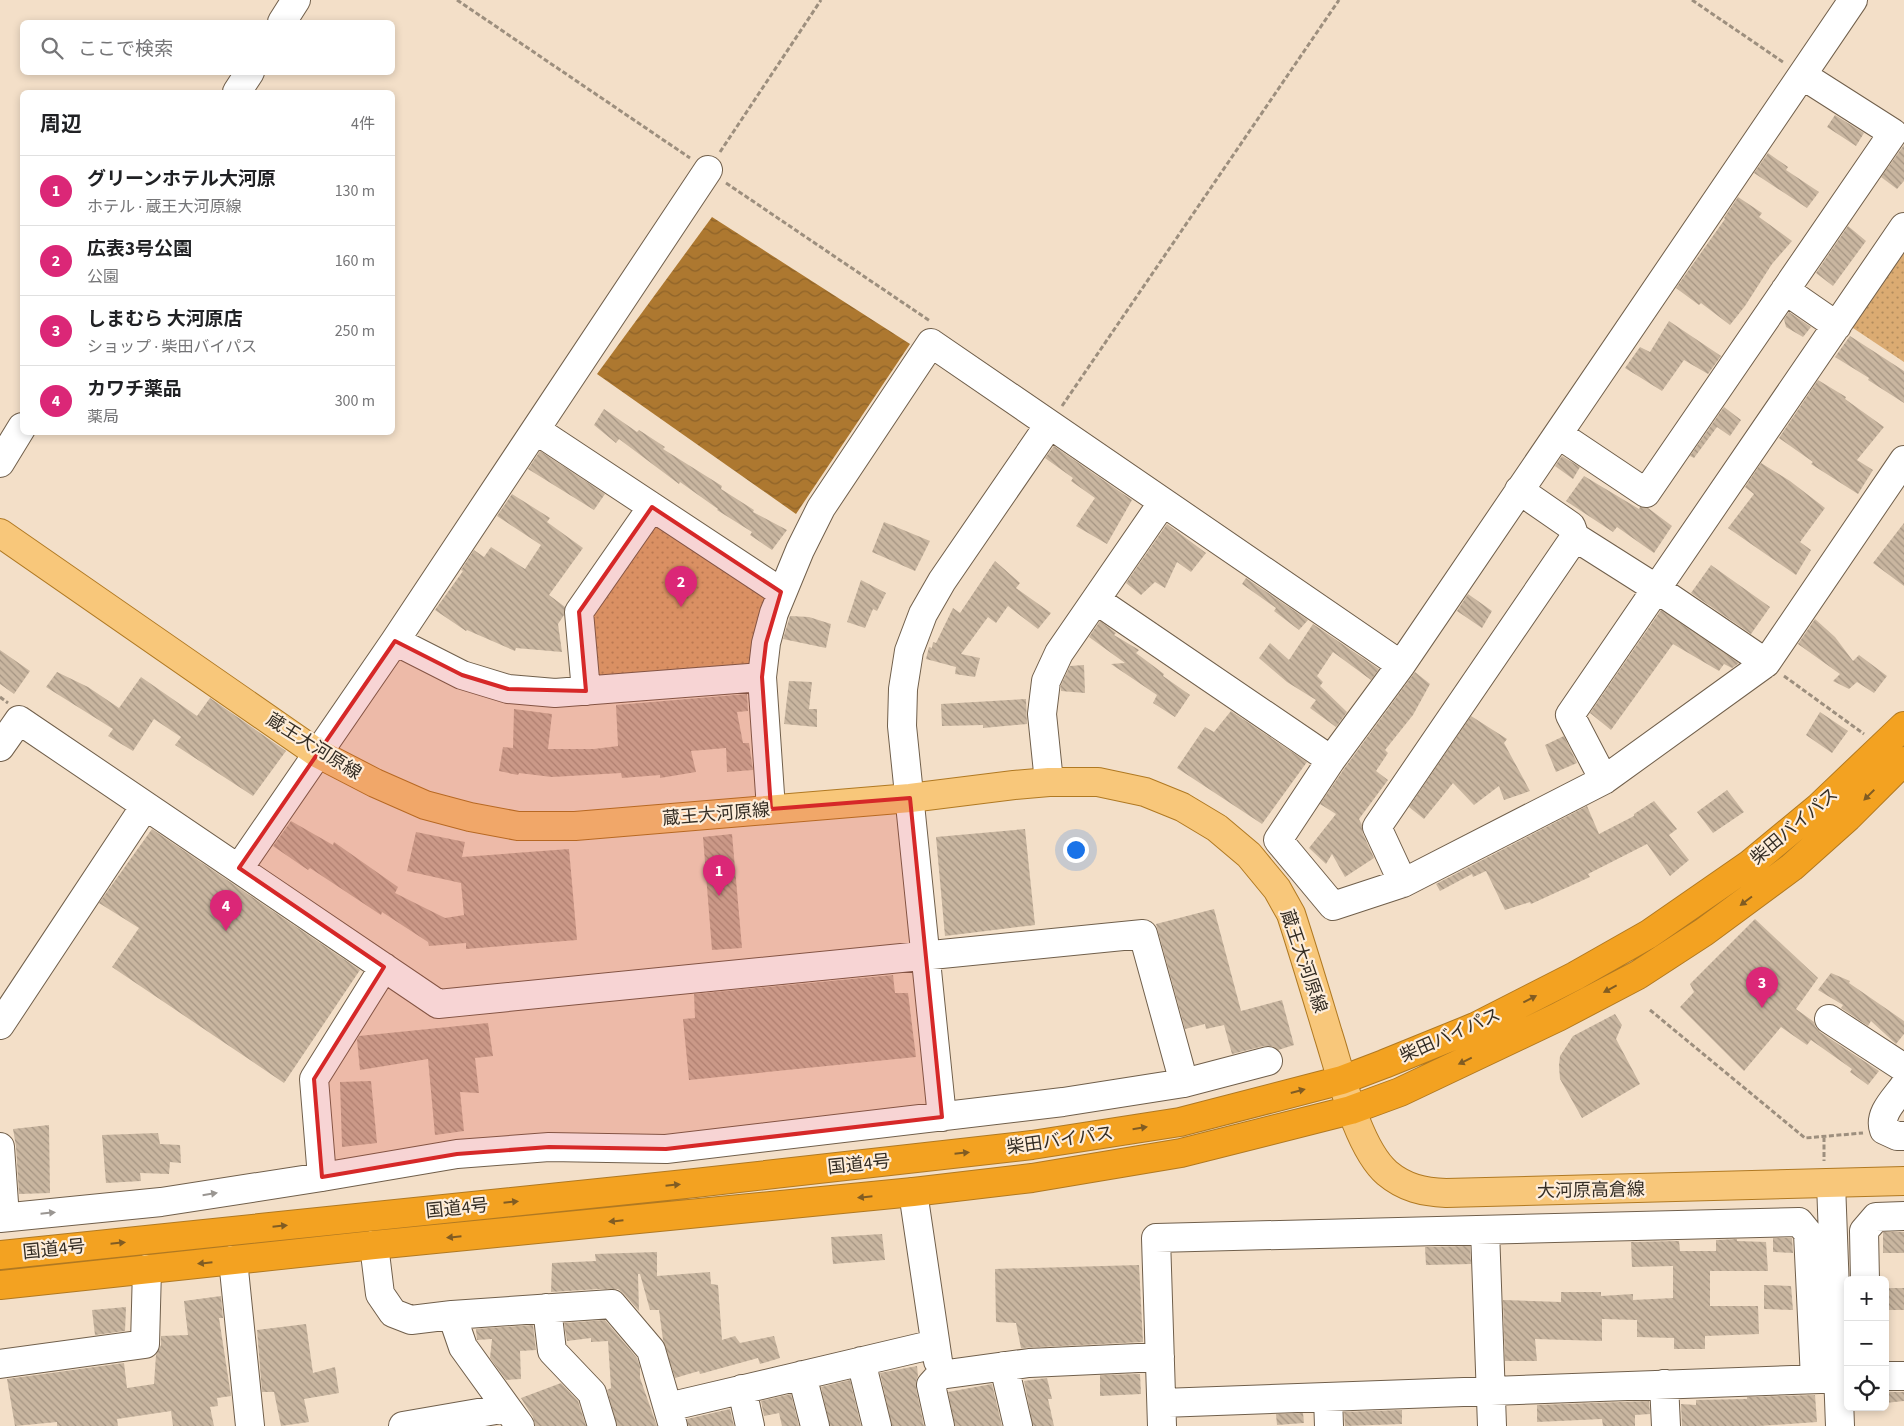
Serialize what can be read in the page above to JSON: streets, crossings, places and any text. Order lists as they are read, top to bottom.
{
  "streets": {
    "highway": ["柴田バイパス", "国道4号"],
    "main road": ["蔵王大河原線", "大河原高倉線"]
  },
  "crossings": [
    ["蔵王大河原線", "柴田バイパス"],
    ["蔵王大河原線", "大河原高倉線"],
    ["柴田バイパス", "国道4号"],
    ["柴田バイパス", "大河原高倉線"]
  ],
  "page": {
    "search": "ここで検索",
    "heading": ["周辺", "4件"],
    "list": [
      {
        "mark": "1",
        "name": "グリーンホテル大河原",
        "note": "ホテル · 蔵王大河原線",
        "value": "130 m"
      },
      {
        "mark": "2",
        "name": "広表3号公園",
        "note": "公園",
        "value": "160 m"
      },
      {
        "mark": "3",
        "name": "しまむら 大河原店",
        "note": "ショップ · 柴田バイパス",
        "value": "250 m"
      },
      {
        "mark": "4",
        "name": "カワチ薬品",
        "note": "薬局",
        "value": "300 m"
      }
    ],
    "pins": [
      "2",
      "1",
      "4",
      "3"
    ],
    "map_buttons": ["+", "−"]
  }
}
